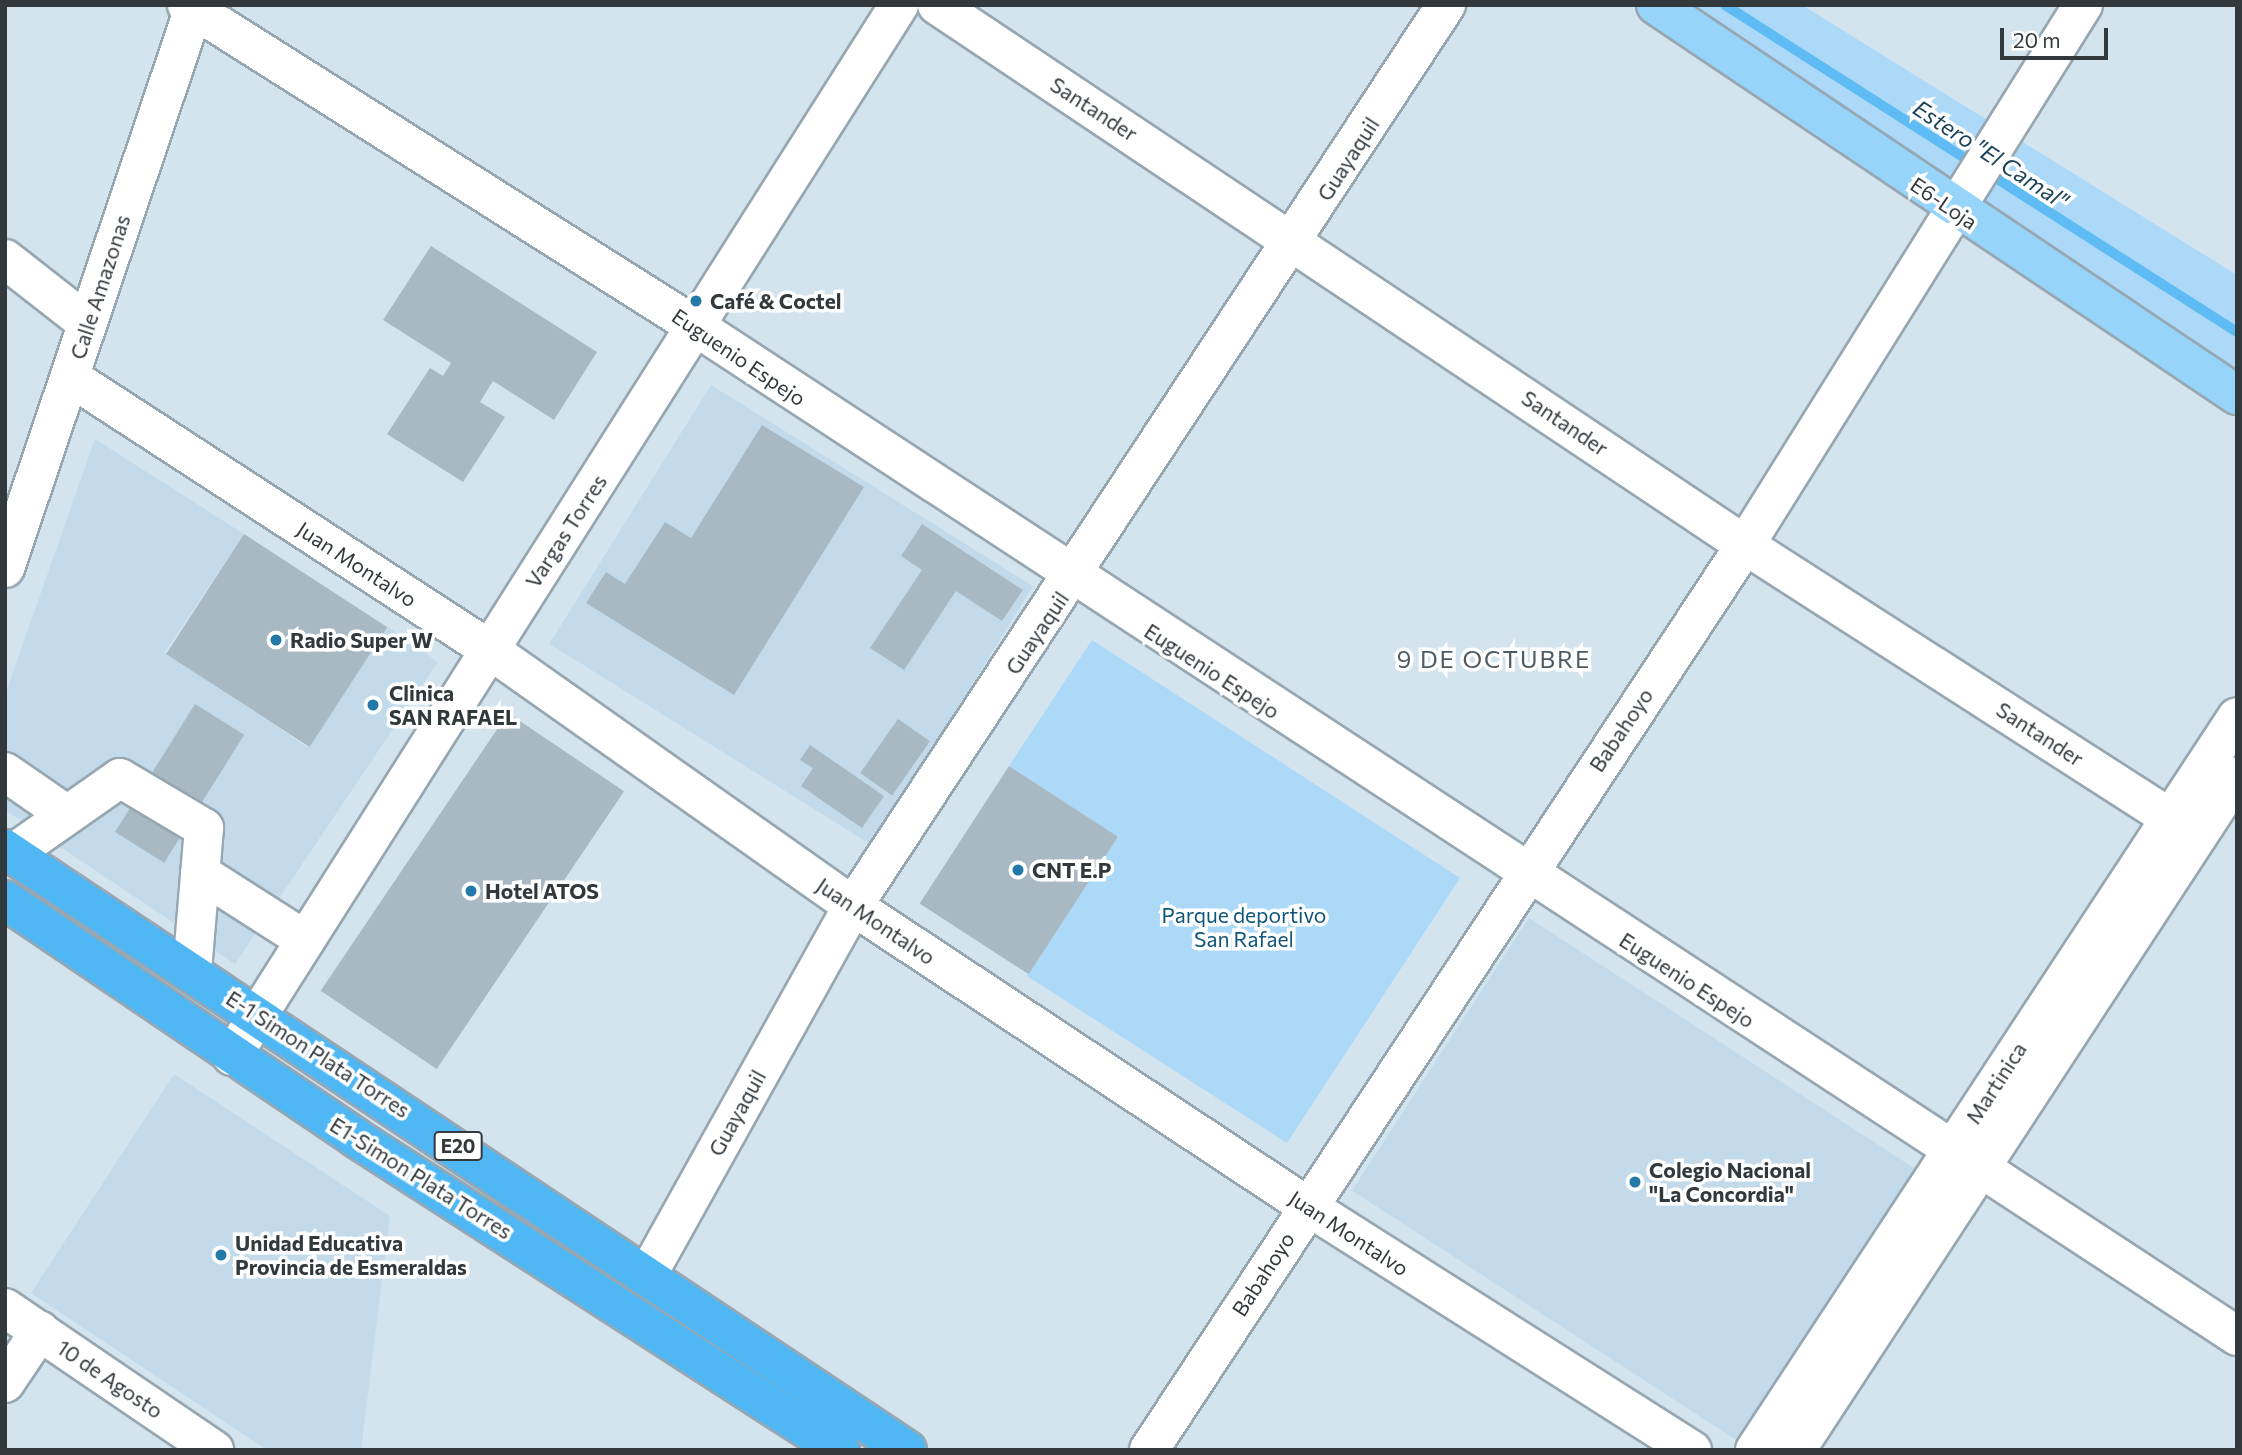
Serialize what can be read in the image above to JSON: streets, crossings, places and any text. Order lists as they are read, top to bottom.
{
  "streets": {
    "highway": ["E-1 Simon Plata Torres", "E20", "E1-Simon Plata Torres"],
    "main road": ["E6-Loja"],
    "street": [
      "Santander",
      "Guayaquil",
      "Calle Amazonas",
      "Euguenio Espejo",
      "Vargas Torres",
      "Juan Montalvo",
      "Babahoyo",
      "Martinica",
      "10 de Agosto"
    ]
  },
  "crossings": [
    ["Santander", "Guayaquil"],
    ["Santander", "Babahoyo"],
    ["Santander", "Martinica"],
    ["Guayaquil", "Euguenio Espejo"],
    ["Guayaquil", "Juan Montalvo"],
    ["Guayaquil", "E-1 Simon Plata Torres"],
    ["E6-Loja", "Babahoyo"],
    ["Calle Amazonas", "Euguenio Espejo"],
    ["Calle Amazonas", "Juan Montalvo"],
    ["Euguenio Espejo", "Vargas Torres"],
    ["Euguenio Espejo", "Babahoyo"],
    ["Euguenio Espejo", "Martinica"],
    ["Vargas Torres", "Juan Montalvo"],
    ["Vargas Torres", "E-1 Simon Plata Torres"],
    ["Vargas Torres", "E1-Simon Plata Torres"],
    ["Juan Montalvo", "Babahoyo"]
  ],
  "districts": ["9 DE OCTUBRE"],
  "water": ["Estero \"El Camal\""],
  "parks": ["Parque deportivo San Rafael"],
  "places": [
    "Café & Coctel",
    "Radio Super W",
    "Clinica SAN RAFAEL",
    "CNT E.P",
    "Hotel ATOS",
    "Colegio Nacional \"La Concordia\"",
    "Unidad Educativa Provincia de Esmeraldas"
  ],
  "scale_bar": "20 m"
}
